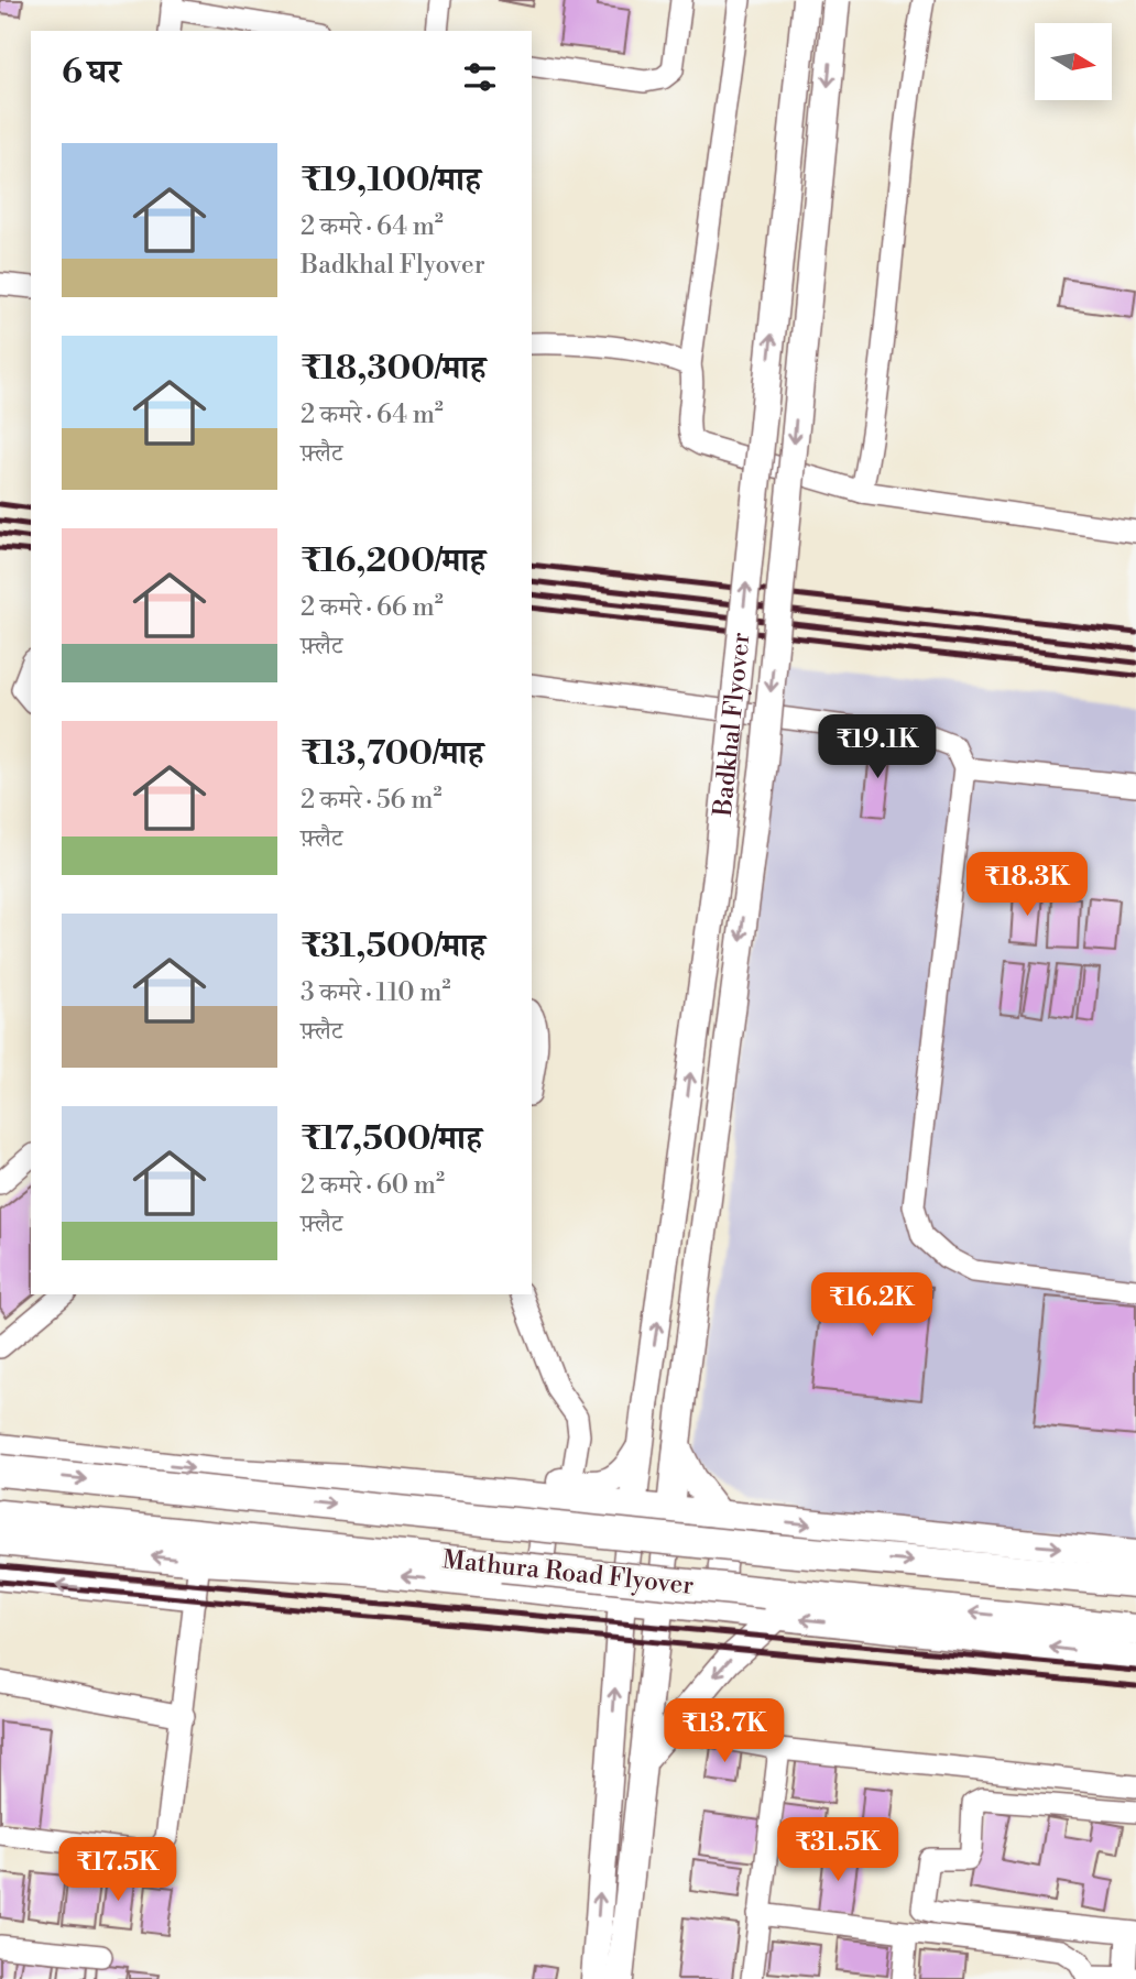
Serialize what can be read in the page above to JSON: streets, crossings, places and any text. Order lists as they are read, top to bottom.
{
  "streets": {
    "highway": ["Mathura Road Flyover"],
    "main road": ["Badkhal Flyover"]
  },
  "north": "right",
  "page": {
    "heading": "6 घर",
    "list": [
      {
        "name": "₹19,100/माह",
        "note": "2 कमरे · 64 m² · Badkhal Flyover"
      },
      {
        "name": "₹18,300/माह",
        "note": "2 कमरे · 64 m² · फ़्लैट"
      },
      {
        "name": "₹16,200/माह",
        "note": "2 कमरे · 66 m² · फ़्लैट"
      },
      {
        "name": "₹13,700/माह",
        "note": "2 कमरे · 56 m² · फ़्लैट"
      },
      {
        "name": "₹31,500/माह",
        "note": "3 कमरे · 110 m² · फ़्लैट"
      },
      {
        "name": "₹17,500/माह",
        "note": "2 कमरे · 60 m² · फ़्लैट"
      }
    ],
    "price": [
      "₹19.1K",
      "₹18.3K",
      "₹16.2K",
      "₹13.7K",
      "₹31.5K",
      "₹17.5K"
    ]
  }
}
